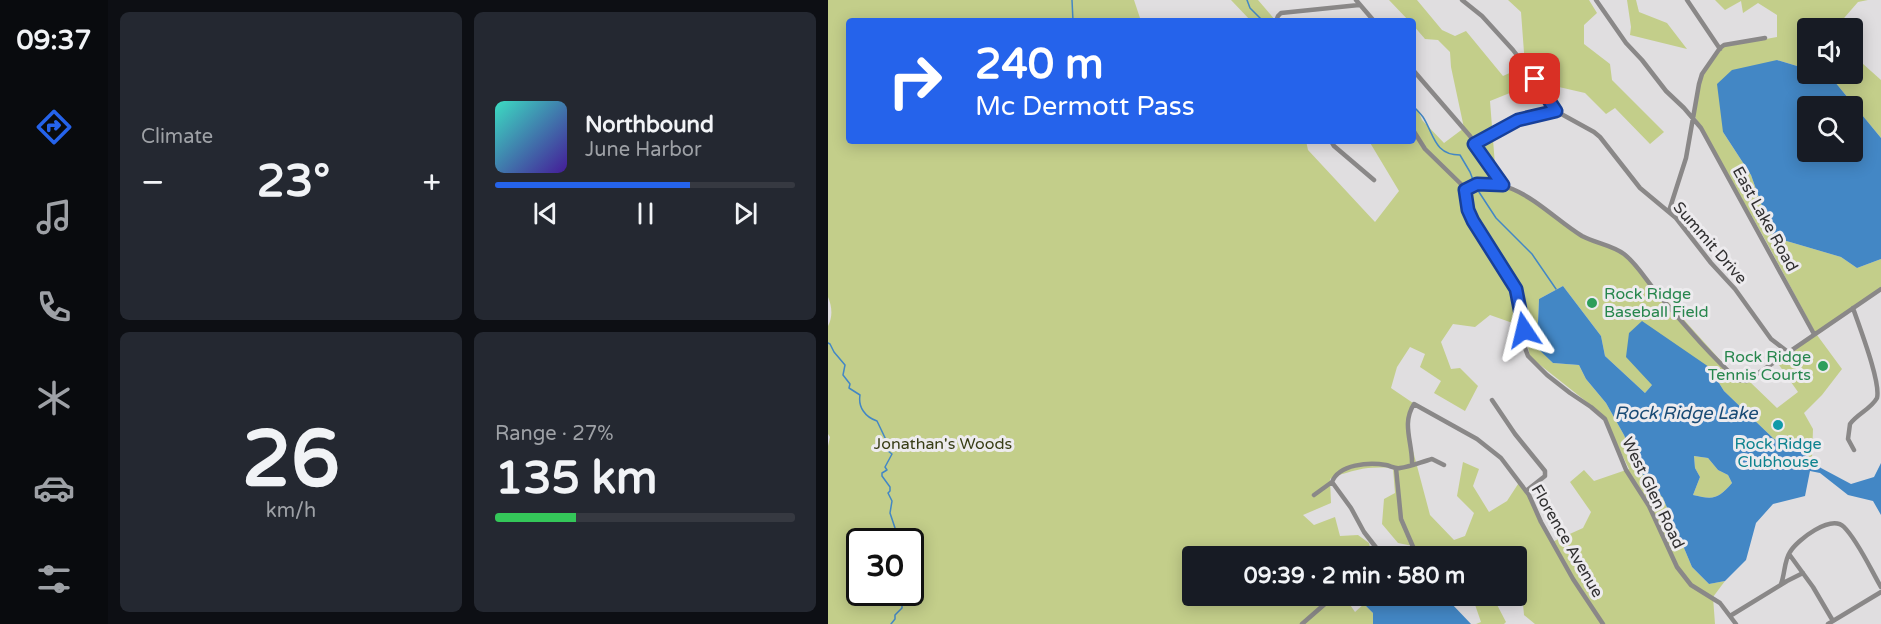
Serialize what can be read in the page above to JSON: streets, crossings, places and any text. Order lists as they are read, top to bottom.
{
  "streets": {
    "street": [
      "East Lake Road",
      "Summit Drive",
      "West Glen Road",
      "Florence Avenue"
    ]
  },
  "water": ["Rock Ridge Lake"],
  "parks": ["Jonathan's Woods"],
  "places": ["Rock Ridge Baseball Field", "Rock Ridge Tennis Courts", "Rock Ridge Clubhouse"],
  "page": {
    "tabs": "09:37",
    "tile": [
      "Climate",
      ["26", "km/h"],
      ["Range · 27%", "135 km"]
    ],
    "turn": ["240 m", "Mc Dermott Pass"],
    "song": ["Northbound", "June Harbor"],
    "heat": ["−", "23°", "+"],
    "limit": "30",
    "trip": "09:39 · 2 min · 580 m"
  }
}
